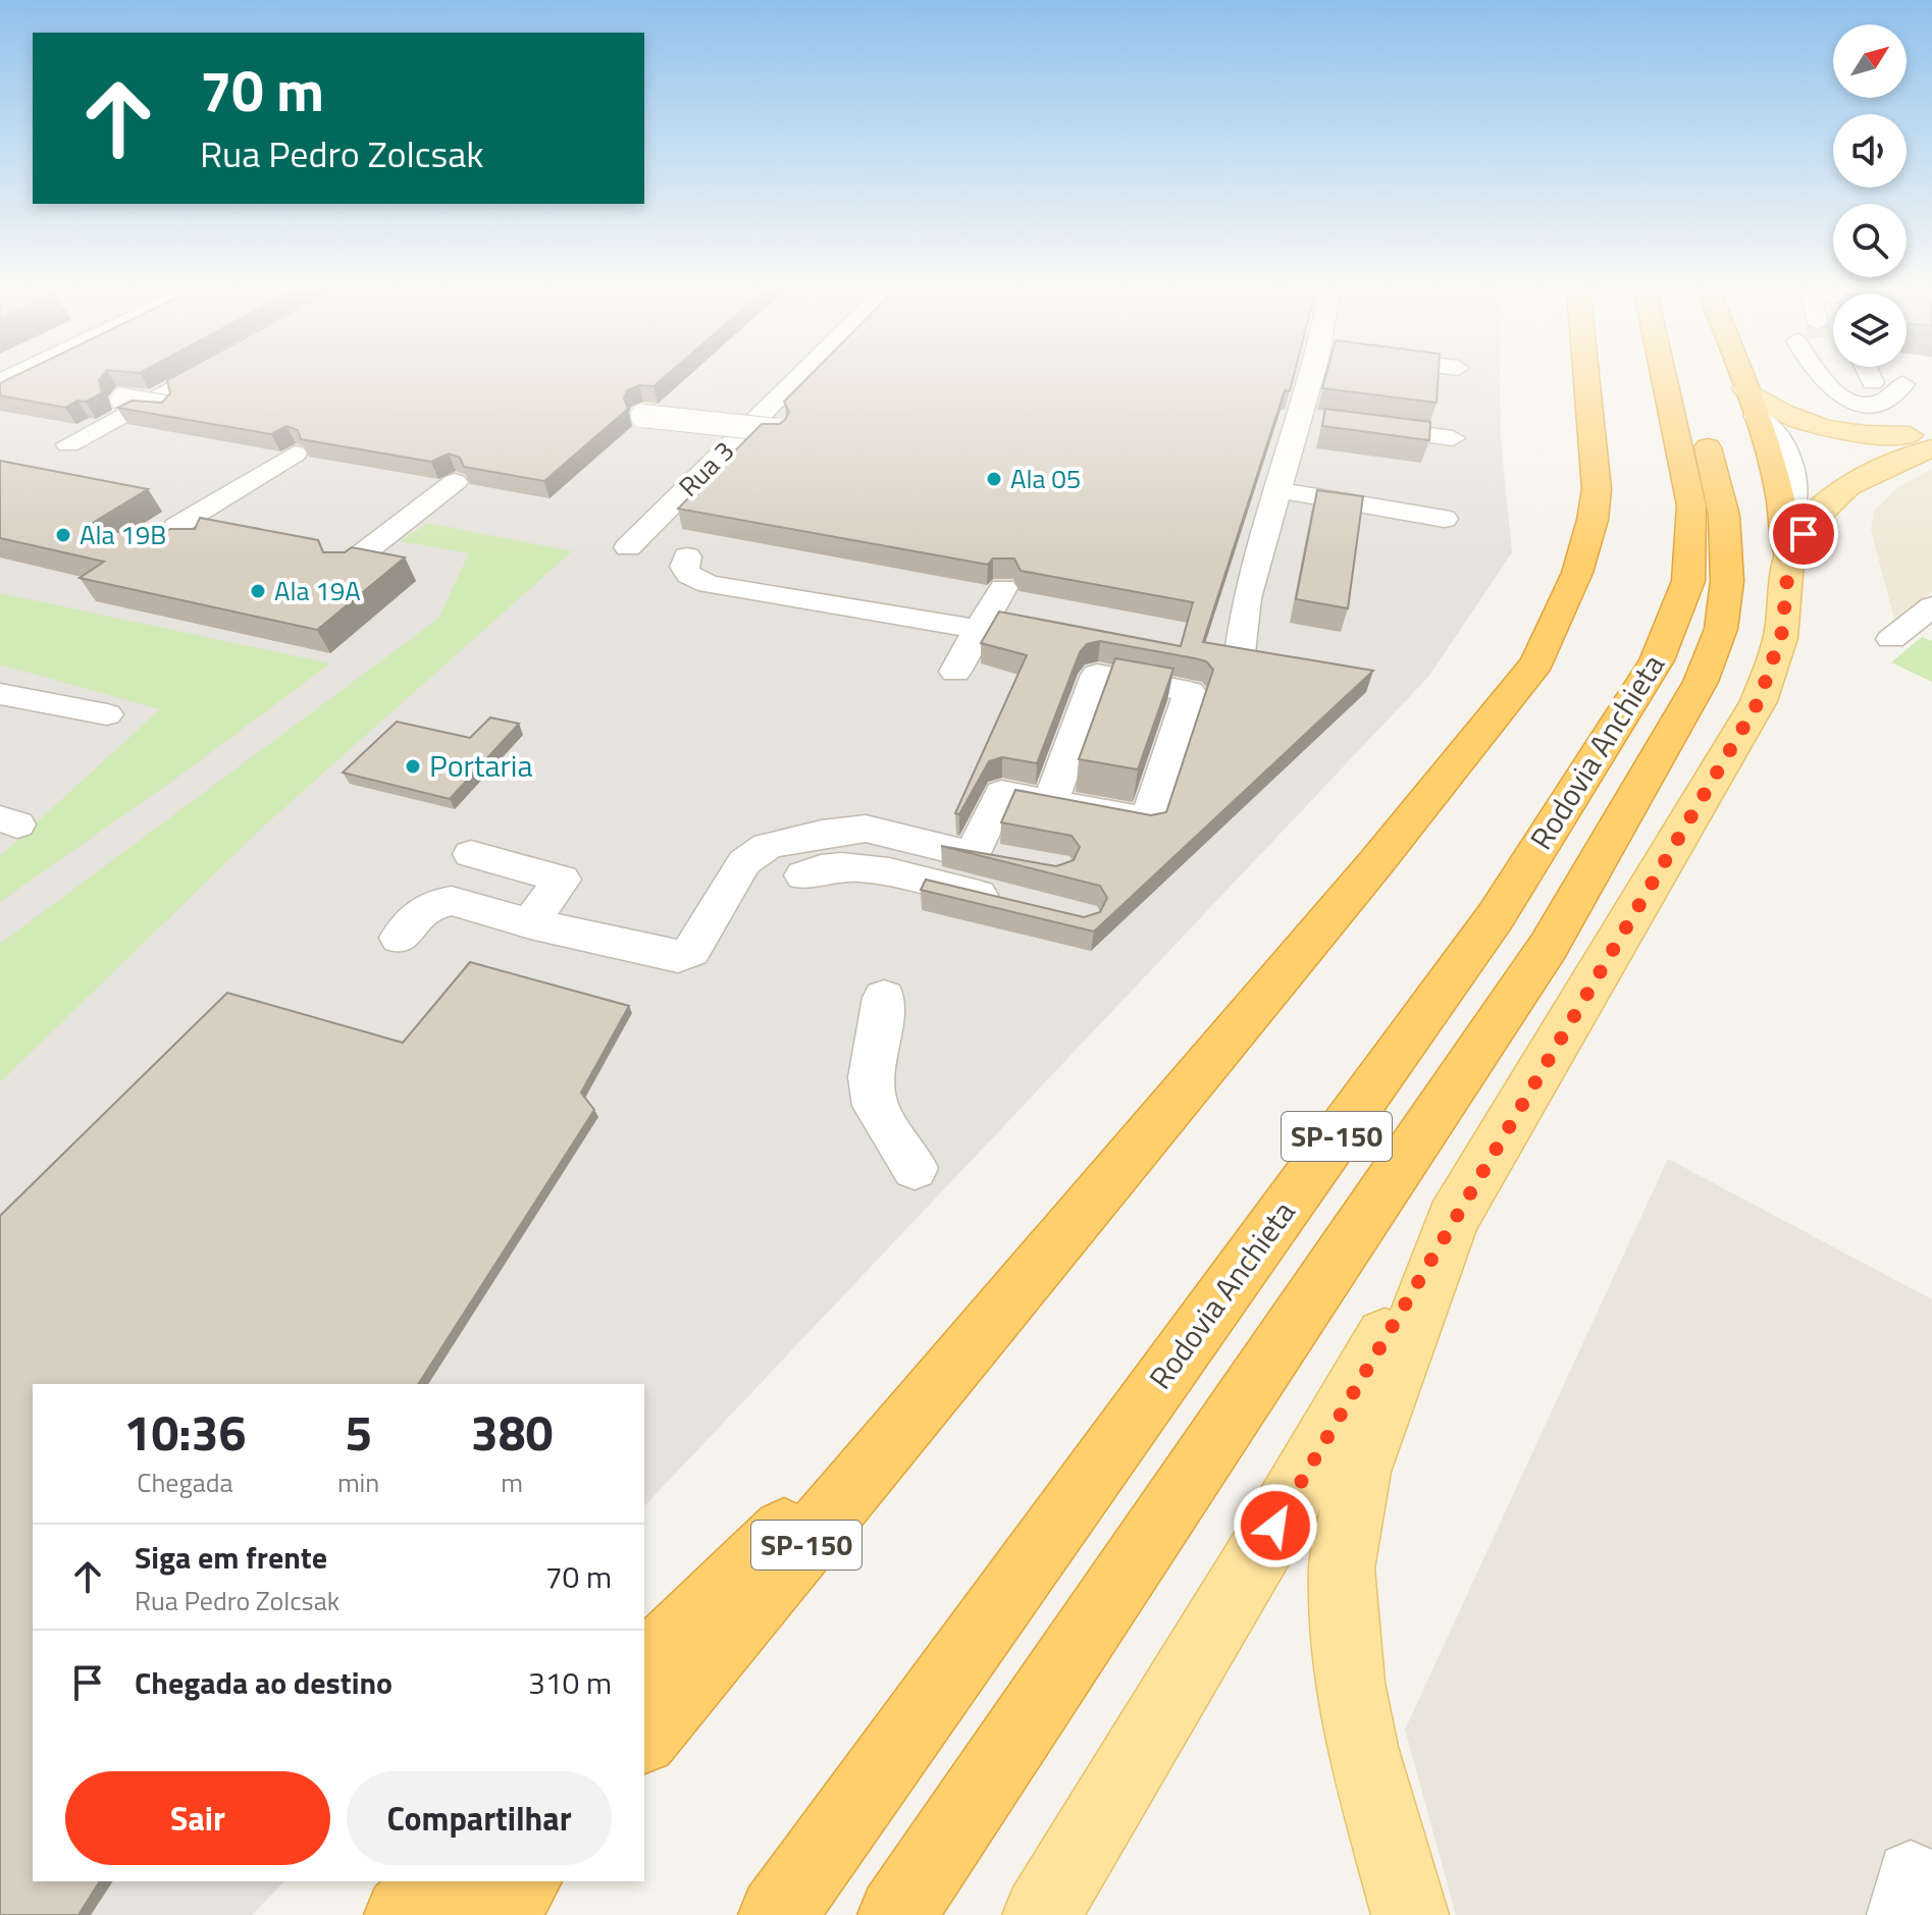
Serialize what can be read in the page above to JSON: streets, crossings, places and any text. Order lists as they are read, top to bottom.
{
  "streets": {
    "highway": ["Rodovia Anchieta", "SP-150"],
    "street": ["Rua 3"]
  },
  "places": [
    "Ala 05",
    "Ala 19B",
    "Ala 19A",
    "Portaria"
  ],
  "north": "top right",
  "page": {
    "turn": ["70 m", "Rua Pedro Zolcsak"],
    "eta": [
      "10:36",
      "Chegada",
      "5",
      "min",
      "380",
      "m"
    ],
    "list": [
      {
        "name": "Siga em frente",
        "note": "Rua Pedro Zolcsak",
        "value": "70 m"
      },
      {
        "name": "Chegada ao destino",
        "value": "310 m"
      }
    ],
    "buttons": ["Sair", "Compartilhar"]
  }
}
